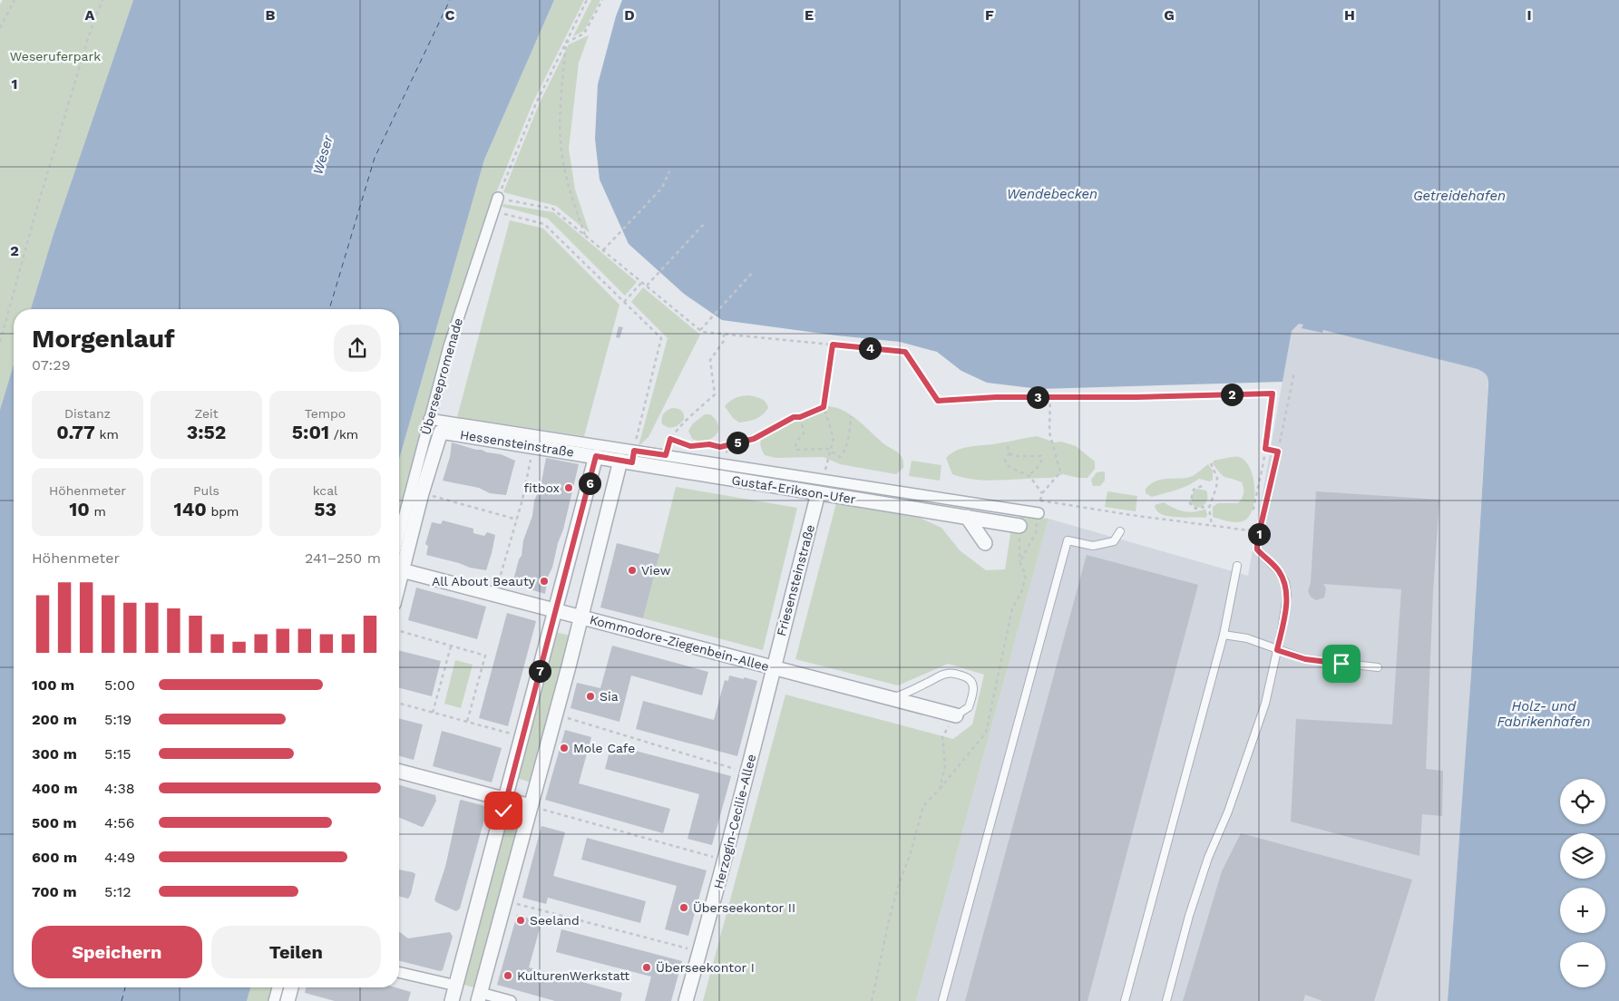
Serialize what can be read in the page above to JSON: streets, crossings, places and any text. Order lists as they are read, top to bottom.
{
  "streets": {
    "street": [
      "Überseepromenade",
      "Hessensteinstraße",
      "Gustaf-Erikson-Ufer",
      "Friesensteinstraße",
      "Kommodore-Ziegenbein-Allee",
      "Herzogin-Cecilie-Allee"
    ]
  },
  "crossings": [
    ["Überseepromenade", "Hessensteinstraße"],
    ["Überseepromenade", "Kommodore-Ziegenbein-Allee"],
    ["Hessensteinstraße", "Gustaf-Erikson-Ufer"],
    ["Gustaf-Erikson-Ufer", "Friesensteinstraße"],
    ["Friesensteinstraße", "Kommodore-Ziegenbein-Allee"],
    ["Friesensteinstraße", "Herzogin-Cecilie-Allee"],
    ["Kommodore-Ziegenbein-Allee", "Herzogin-Cecilie-Allee"]
  ],
  "water": [
    "Weser",
    "Wendebecken",
    "Getreidehafen",
    "Holz- und Fabrikenhafen"
  ],
  "parks": ["Weseruferpark"],
  "places": [
    "fitbox",
    "View",
    "All About Beauty",
    "Sia",
    "Mole Cafe",
    "Überseekontor II",
    "Seeland",
    "Überseekontor I",
    "KulturenWerkstatt"
  ],
  "page": {
    "heading": ["Morgenlauf", "07:29"],
    "pins": [
      "4",
      "2",
      "3",
      "5",
      "6",
      "1",
      "7"
    ],
    "stats": [
      ["Distanz", "0.77 km"],
      ["Zeit", "3:52"],
      ["Tempo", "5:01 /km"],
      ["Höhenmeter", "10 m"],
      ["Puls", "140 bpm"],
      ["kcal", "53"]
    ],
    "chart": ["Höhenmeter", "241–250 m"],
    "list": [
      {
        "name": "100 m",
        "note": "5:00"
      },
      {
        "name": "200 m",
        "note": "5:19"
      },
      {
        "name": "300 m",
        "note": "5:15"
      },
      {
        "name": "400 m",
        "note": "4:38"
      },
      {
        "name": "500 m",
        "note": "4:56"
      },
      {
        "name": "600 m",
        "note": "4:49"
      },
      {
        "name": "700 m",
        "note": "5:12"
      }
    ],
    "map_buttons": ["+", "−"],
    "buttons": ["Speichern", "Teilen"]
  },
  "grid": {
    "columns": [
      "A",
      "B",
      "C",
      "D",
      "E",
      "F",
      "G",
      "H",
      "I"
    ],
    "rows": ["1", "2"]
  }
}
